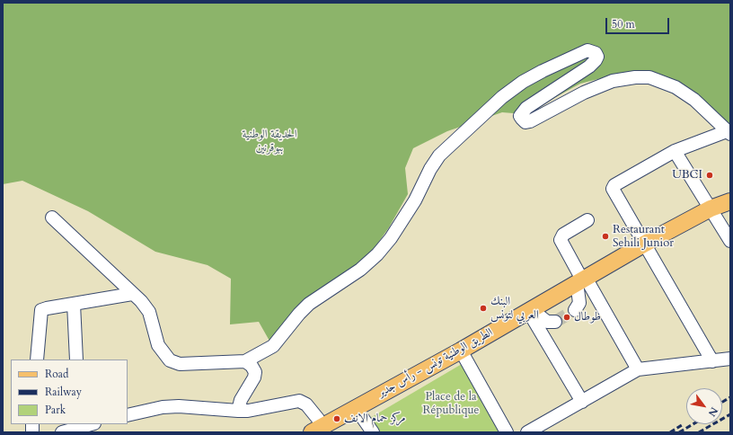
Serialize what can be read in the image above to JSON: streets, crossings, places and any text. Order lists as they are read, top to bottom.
{
  "streets": {
    "main road": ["الطريق الوطنية تونس - رأس جدير"]
  },
  "parks": ["الحديقة الوطنية ببوقرنين", "Place de la République"],
  "places": [
    "UBCI",
    "Restaurant Sehili Junior",
    "البنك العربي لتونس",
    "طوطال",
    "مركز حمام الانف"
  ],
  "legend": ["Road", "Railway", "Park"],
  "scale_bar": "50 m",
  "north": "bottom right"
}
